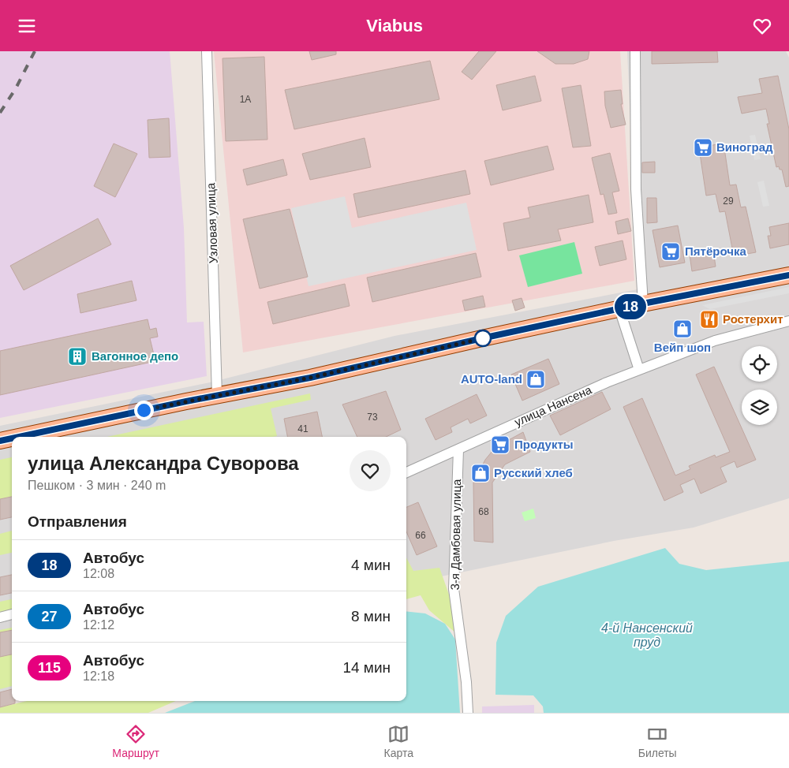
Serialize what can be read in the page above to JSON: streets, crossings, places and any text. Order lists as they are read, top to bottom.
{
  "streets": {
    "street": ["Узловая улица", "улица Нансена", "3-я Дамбовая улица"]
  },
  "crossings": [
    ["улица Нансена", "3-я Дамбовая улица"]
  ],
  "water": ["4-й Нансенский пруд"],
  "places": {
    "supermarket": ["Виноград", "Пятёрочка", "Продукты"],
    "restaurant": ["Ростерхит"],
    "shop": ["Вейп шоп", "AUTO-land", "Русский хлеб"],
    "building": ["Вагонное депо"]
  },
  "lines": ["bus line 18"],
  "house_numbers": [
    "1А",
    "29",
    "73",
    "41",
    "68",
    "66"
  ],
  "page": {
    "header": "Viabus",
    "on_map": "18",
    "heading": [
      ["улица Александра Суворова", "Пешком · 3 мин · 240 m"],
      "Отправления"
    ],
    "list": [
      {
        "mark": "18",
        "name": "Автобус",
        "note": "12:08",
        "value": "4 мин"
      },
      {
        "mark": "27",
        "name": "Автобус",
        "note": "12:12",
        "value": "8 мин"
      },
      {
        "mark": "115",
        "name": "Автобус",
        "note": "12:18",
        "value": "14 мин"
      }
    ],
    "tabs": ["Маршрут", "Карта", "Билеты"]
  }
}
